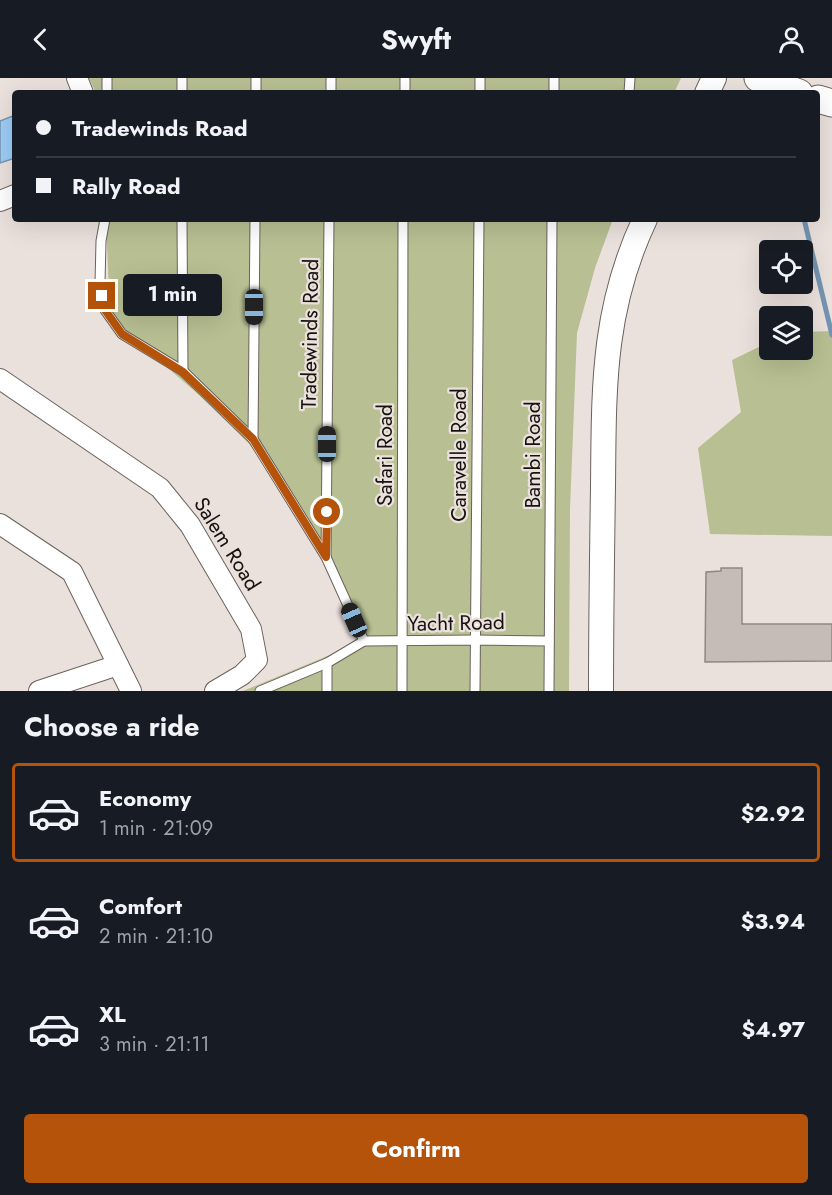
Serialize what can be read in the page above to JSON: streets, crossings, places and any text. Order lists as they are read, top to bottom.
{
  "streets": {
    "street": ["Salem Road"],
    "lane": [
      "Tradewinds Road",
      "Safari Road",
      "Caravelle Road",
      "Bambi Road",
      "Yacht Road"
    ]
  },
  "crossings": [
    ["Safari Road", "Yacht Road"],
    ["Caravelle Road", "Yacht Road"],
    ["Bambi Road", "Yacht Road"]
  ],
  "page": {
    "header": "Swyft",
    "banner": ["Tradewinds Road", "Rally Road"],
    "bubble": "1 min",
    "heading": "Choose a ride",
    "list": [
      {
        "name": "Economy",
        "note": "1 min · 21:09",
        "value": "$2.92"
      },
      {
        "name": "Comfort",
        "note": "2 min · 21:10",
        "value": "$3.94"
      },
      {
        "name": "XL",
        "note": "3 min · 21:11",
        "value": "$4.97"
      }
    ],
    "buttons": "Confirm"
  }
}
